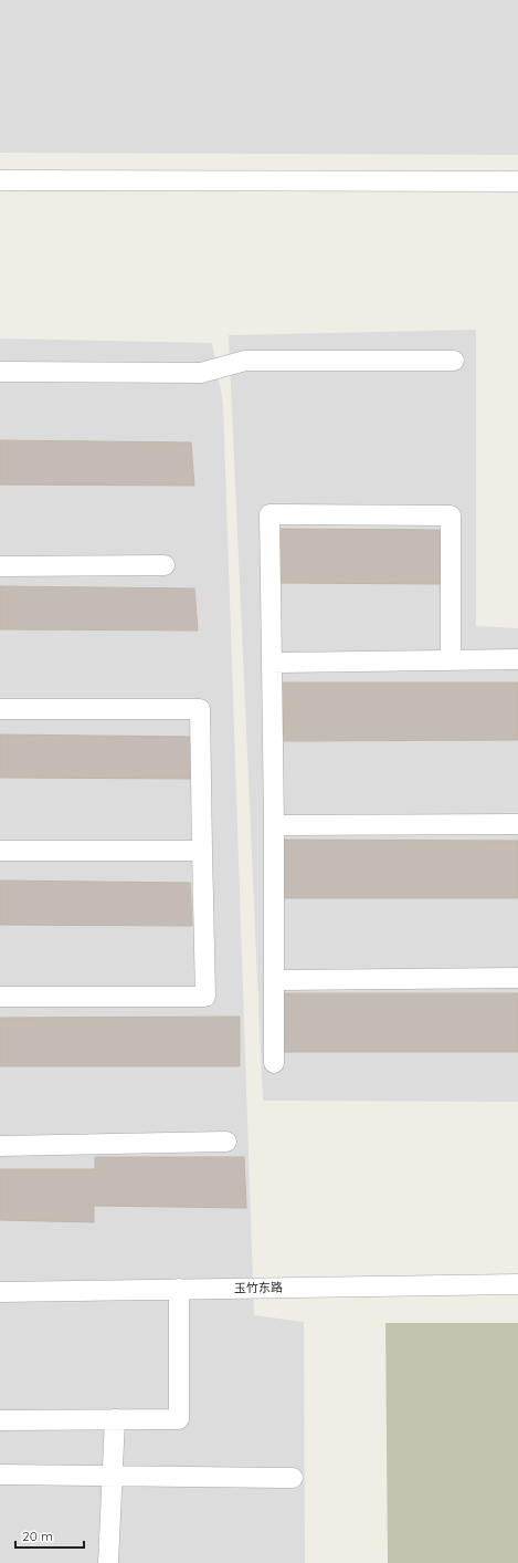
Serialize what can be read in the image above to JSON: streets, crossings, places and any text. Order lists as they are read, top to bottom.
{
  "streets": {
    "street": ["玉竹东路"]
  },
  "scale_bar": "20 m"
}
